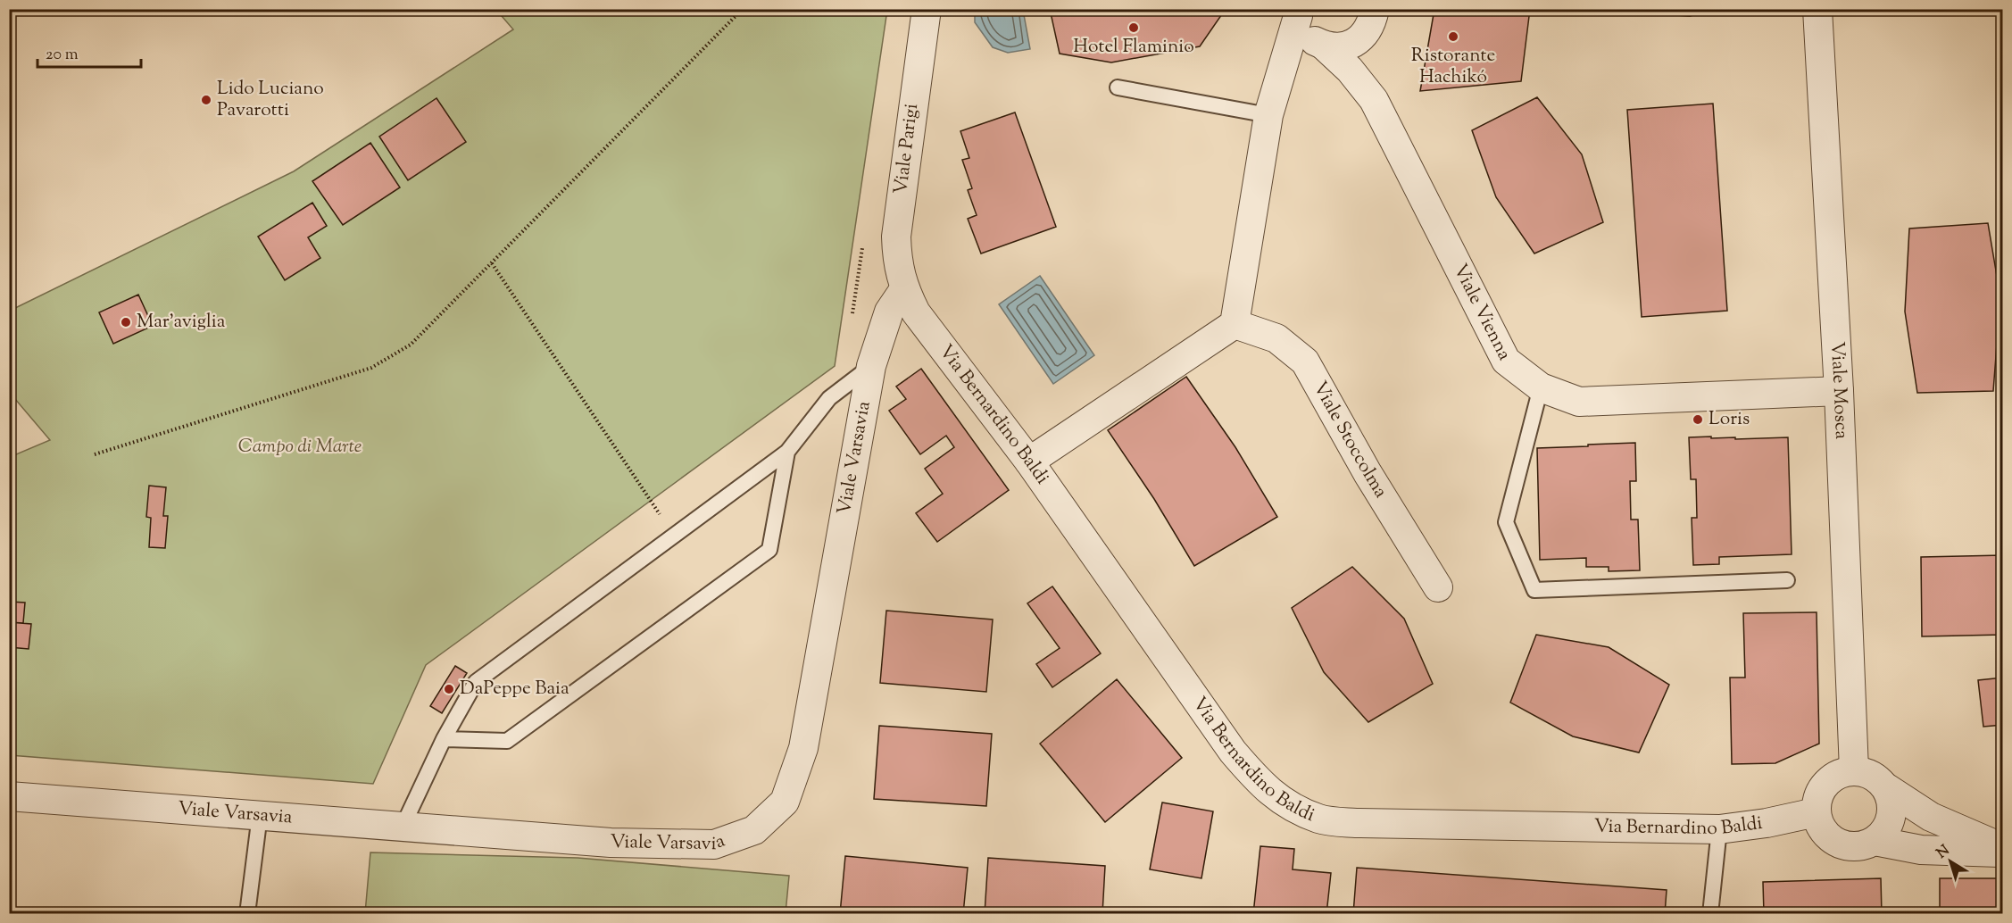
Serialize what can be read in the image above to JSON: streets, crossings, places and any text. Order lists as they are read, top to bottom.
{
  "streets": {
    "street": [
      "Viale Parigi",
      "Viale Vienna",
      "Viale Mosca",
      "Via Bernardino Baldi",
      "Viale Stoccolma",
      "Viale Varsavia"
    ]
  },
  "crossings": [
    ["Viale Parigi", "Via Bernardino Baldi"],
    ["Viale Parigi", "Viale Varsavia"],
    ["Viale Vienna", "Viale Mosca"],
    ["Viale Mosca", "Via Bernardino Baldi"],
    ["Via Bernardino Baldi", "Viale Varsavia"]
  ],
  "parks": ["Campo di Marte"],
  "places": [
    "Hotel Flaminio",
    "Ristorante Hachikó",
    "Lido Luciano Pavarotti",
    "Mar'aviglia",
    "Loris",
    "DaPeppe Baia"
  ],
  "scale_bar": "20 m",
  "north": "top left"
}
